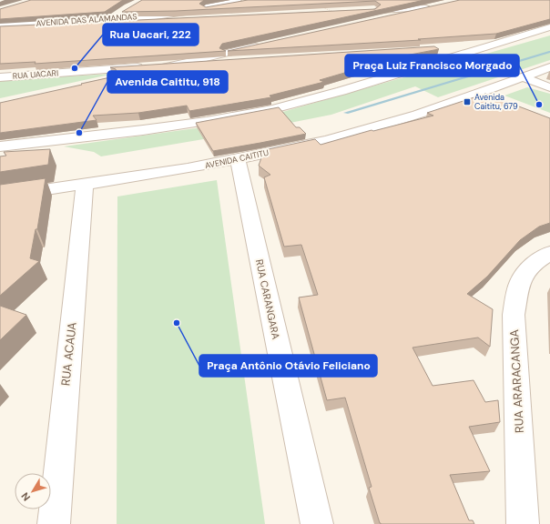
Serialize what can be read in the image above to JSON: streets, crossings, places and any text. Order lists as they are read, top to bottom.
{
  "streets": {
    "street": [
      "AVENIDA DAS ALAMANDAS",
      "RUA UACARI",
      "AVENIDA CAITITU",
      "RUA CARANGARA",
      "RUA ACAUA",
      "RUA ARARACANGA"
    ]
  },
  "crossings": [
    ["AVENIDA CAITITU", "RUA CARANGARA"],
    ["AVENIDA CAITITU", "RUA ACAUA"]
  ],
  "places": {
    "other": [
      "Rua Uacari, 222",
      "Praça Luiz Francisco Morgado",
      "Avenida Caititu, 918",
      "Praça Antônio Otávio Feliciano"
    ],
    "transit": ["Avenida Caititu, 679"]
  },
  "north": "bottom left"
}
